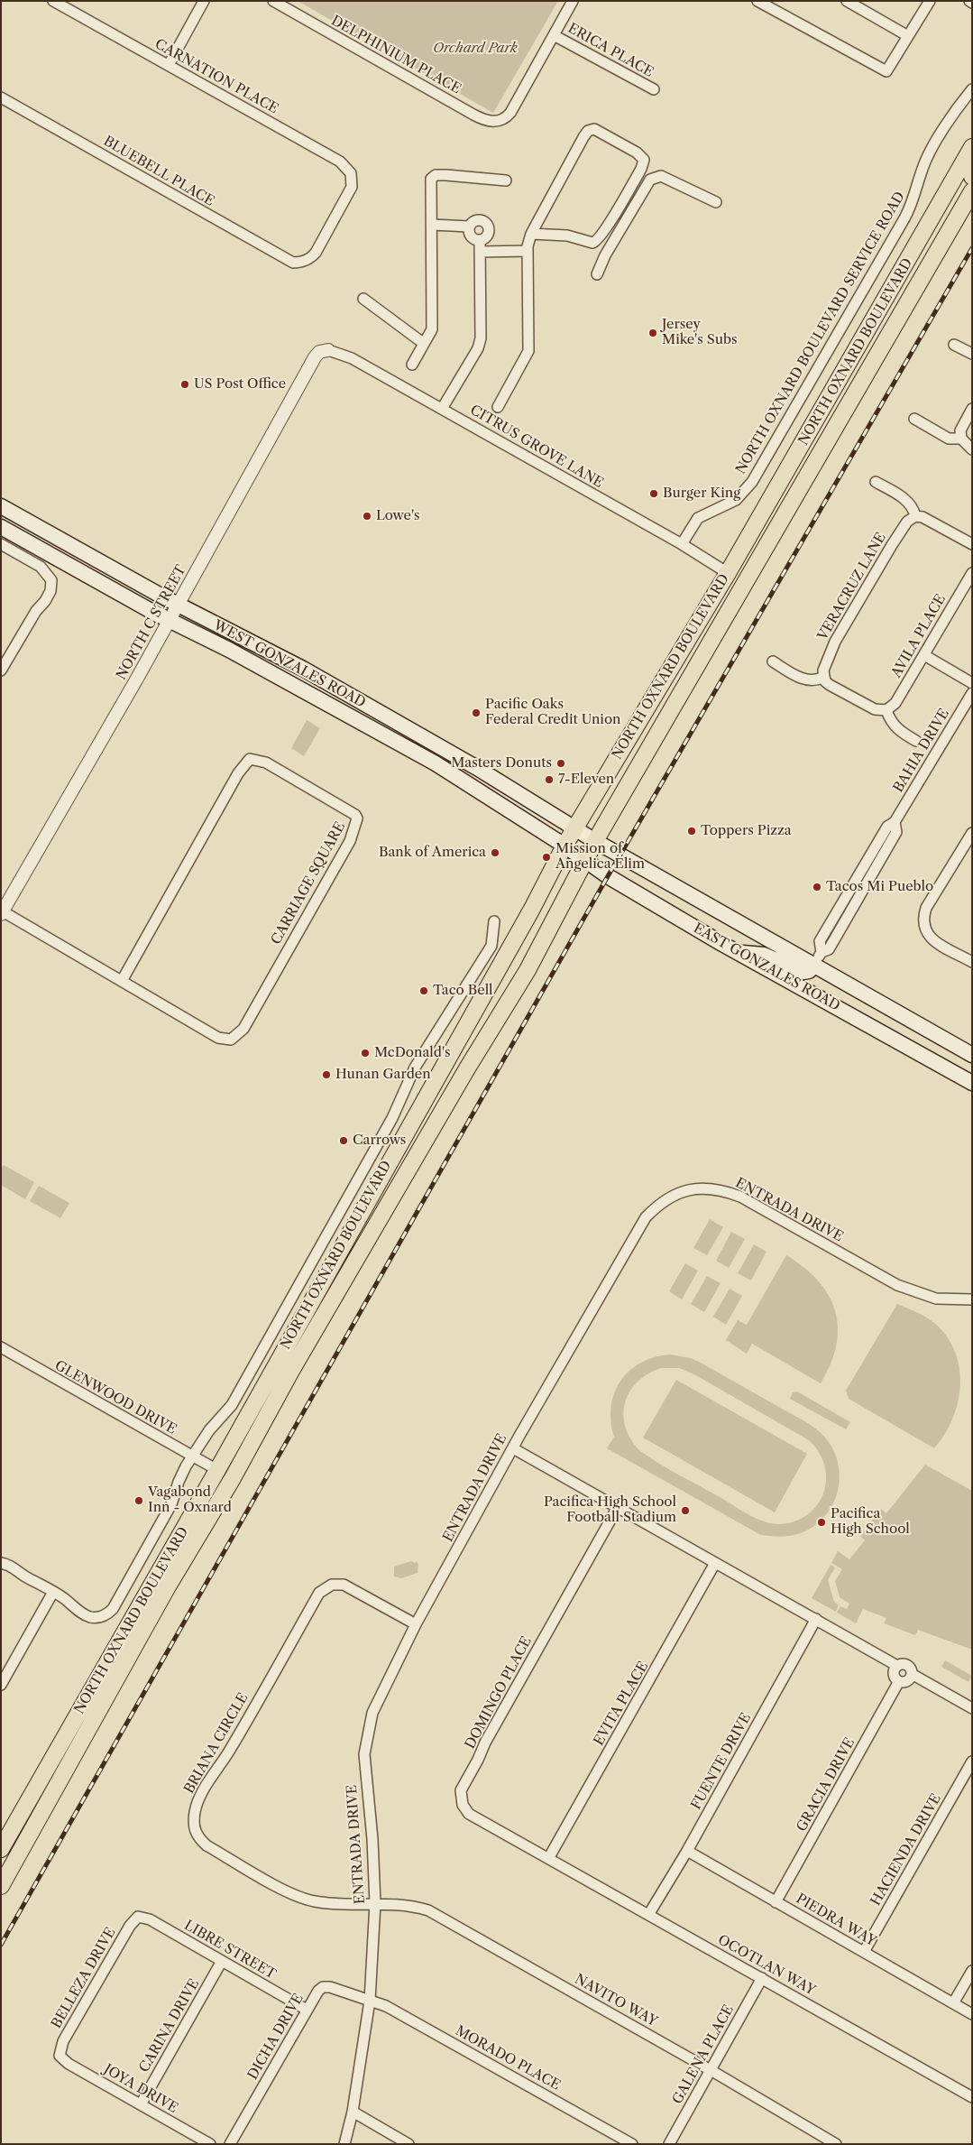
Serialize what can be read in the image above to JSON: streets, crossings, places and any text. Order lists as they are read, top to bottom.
{
  "streets": {
    "main road": ["NORTH OXNARD BOULEVARD", "WEST GONZALES ROAD", "EAST GONZALES ROAD"],
    "street": [
      "ERICA PLACE",
      "DELPHINIUM PLACE",
      "CARNATION PLACE",
      "BLUEBELL PLACE",
      "NORTH OXNARD BOULEVARD SERVICE ROAD",
      "CITRUS GROVE LANE",
      "VERACRUZ LANE",
      "NORTH C STREET",
      "AVILA PLACE",
      "BAHIA DRIVE",
      "CARRIAGE SQUARE",
      "ENTRADA DRIVE",
      "GLENWOOD DRIVE",
      "DOMINGO PLACE",
      "EVITA PLACE",
      "BRIANA CIRCLE",
      "FUENTE DRIVE",
      "GRACIA DRIVE",
      "HACIENDA DRIVE",
      "PIEDRA WAY",
      "LIBRE STREET",
      "OCOTLAN WAY",
      "BELLEZA DRIVE",
      "NAVITO WAY",
      "CARINA DRIVE",
      "DICHA DRIVE",
      "GALENA PLACE",
      "MORADO PLACE",
      "JOYA DRIVE"
    ]
  },
  "crossings": [
    ["ERICA PLACE", "DELPHINIUM PLACE"],
    ["CARNATION PLACE", "BLUEBELL PLACE"],
    ["NORTH OXNARD BOULEVARD SERVICE ROAD", "CITRUS GROVE LANE"],
    ["NORTH OXNARD BOULEVARD", "CITRUS GROVE LANE"],
    ["NORTH OXNARD BOULEVARD", "WEST GONZALES ROAD"],
    ["NORTH OXNARD BOULEVARD", "EAST GONZALES ROAD"],
    ["NORTH OXNARD BOULEVARD", "GLENWOOD DRIVE"],
    ["CITRUS GROVE LANE", "NORTH C STREET"],
    ["NORTH C STREET", "WEST GONZALES ROAD"],
    ["NORTH C STREET", "CARRIAGE SQUARE"],
    ["WEST GONZALES ROAD", "EAST GONZALES ROAD"],
    ["BAHIA DRIVE", "EAST GONZALES ROAD"],
    ["ENTRADA DRIVE", "BRIANA CIRCLE"],
    ["ENTRADA DRIVE", "NAVITO WAY"],
    ["ENTRADA DRIVE", "DICHA DRIVE"],
    ["ENTRADA DRIVE", "MORADO PLACE"],
    ["DOMINGO PLACE", "EVITA PLACE"],
    ["DOMINGO PLACE", "OCOTLAN WAY"],
    ["EVITA PLACE", "OCOTLAN WAY"],
    ["BRIANA CIRCLE", "NAVITO WAY"],
    ["FUENTE DRIVE", "PIEDRA WAY"],
    ["FUENTE DRIVE", "OCOTLAN WAY"],
    ["GRACIA DRIVE", "PIEDRA WAY"],
    ["HACIENDA DRIVE", "PIEDRA WAY"],
    ["LIBRE STREET", "BELLEZA DRIVE"],
    ["LIBRE STREET", "CARINA DRIVE"],
    ["LIBRE STREET", "DICHA DRIVE"],
    ["OCOTLAN WAY", "GALENA PLACE"],
    ["BELLEZA DRIVE", "JOYA DRIVE"],
    ["NAVITO WAY", "GALENA PLACE"],
    ["CARINA DRIVE", "JOYA DRIVE"],
    ["DICHA DRIVE", "MORADO PLACE"]
  ],
  "parks": ["Orchard Park"],
  "places": [
    "Jersey Mike's Subs",
    "US Post Office",
    "Burger King",
    "Lowe's",
    "Pacific Oaks Federal Credit Union",
    "Masters Donuts",
    "7-Eleven",
    "Toppers Pizza",
    "Bank of America",
    "Mission of Angelica Elim",
    "Tacos Mi Pueblo",
    "Taco Bell",
    "McDonald's",
    "Hunan Garden",
    "Carrows",
    "Vagabond Inn - Oxnard",
    "Pacifica High School Football Stadium",
    "Pacifica High School"
  ]
}
